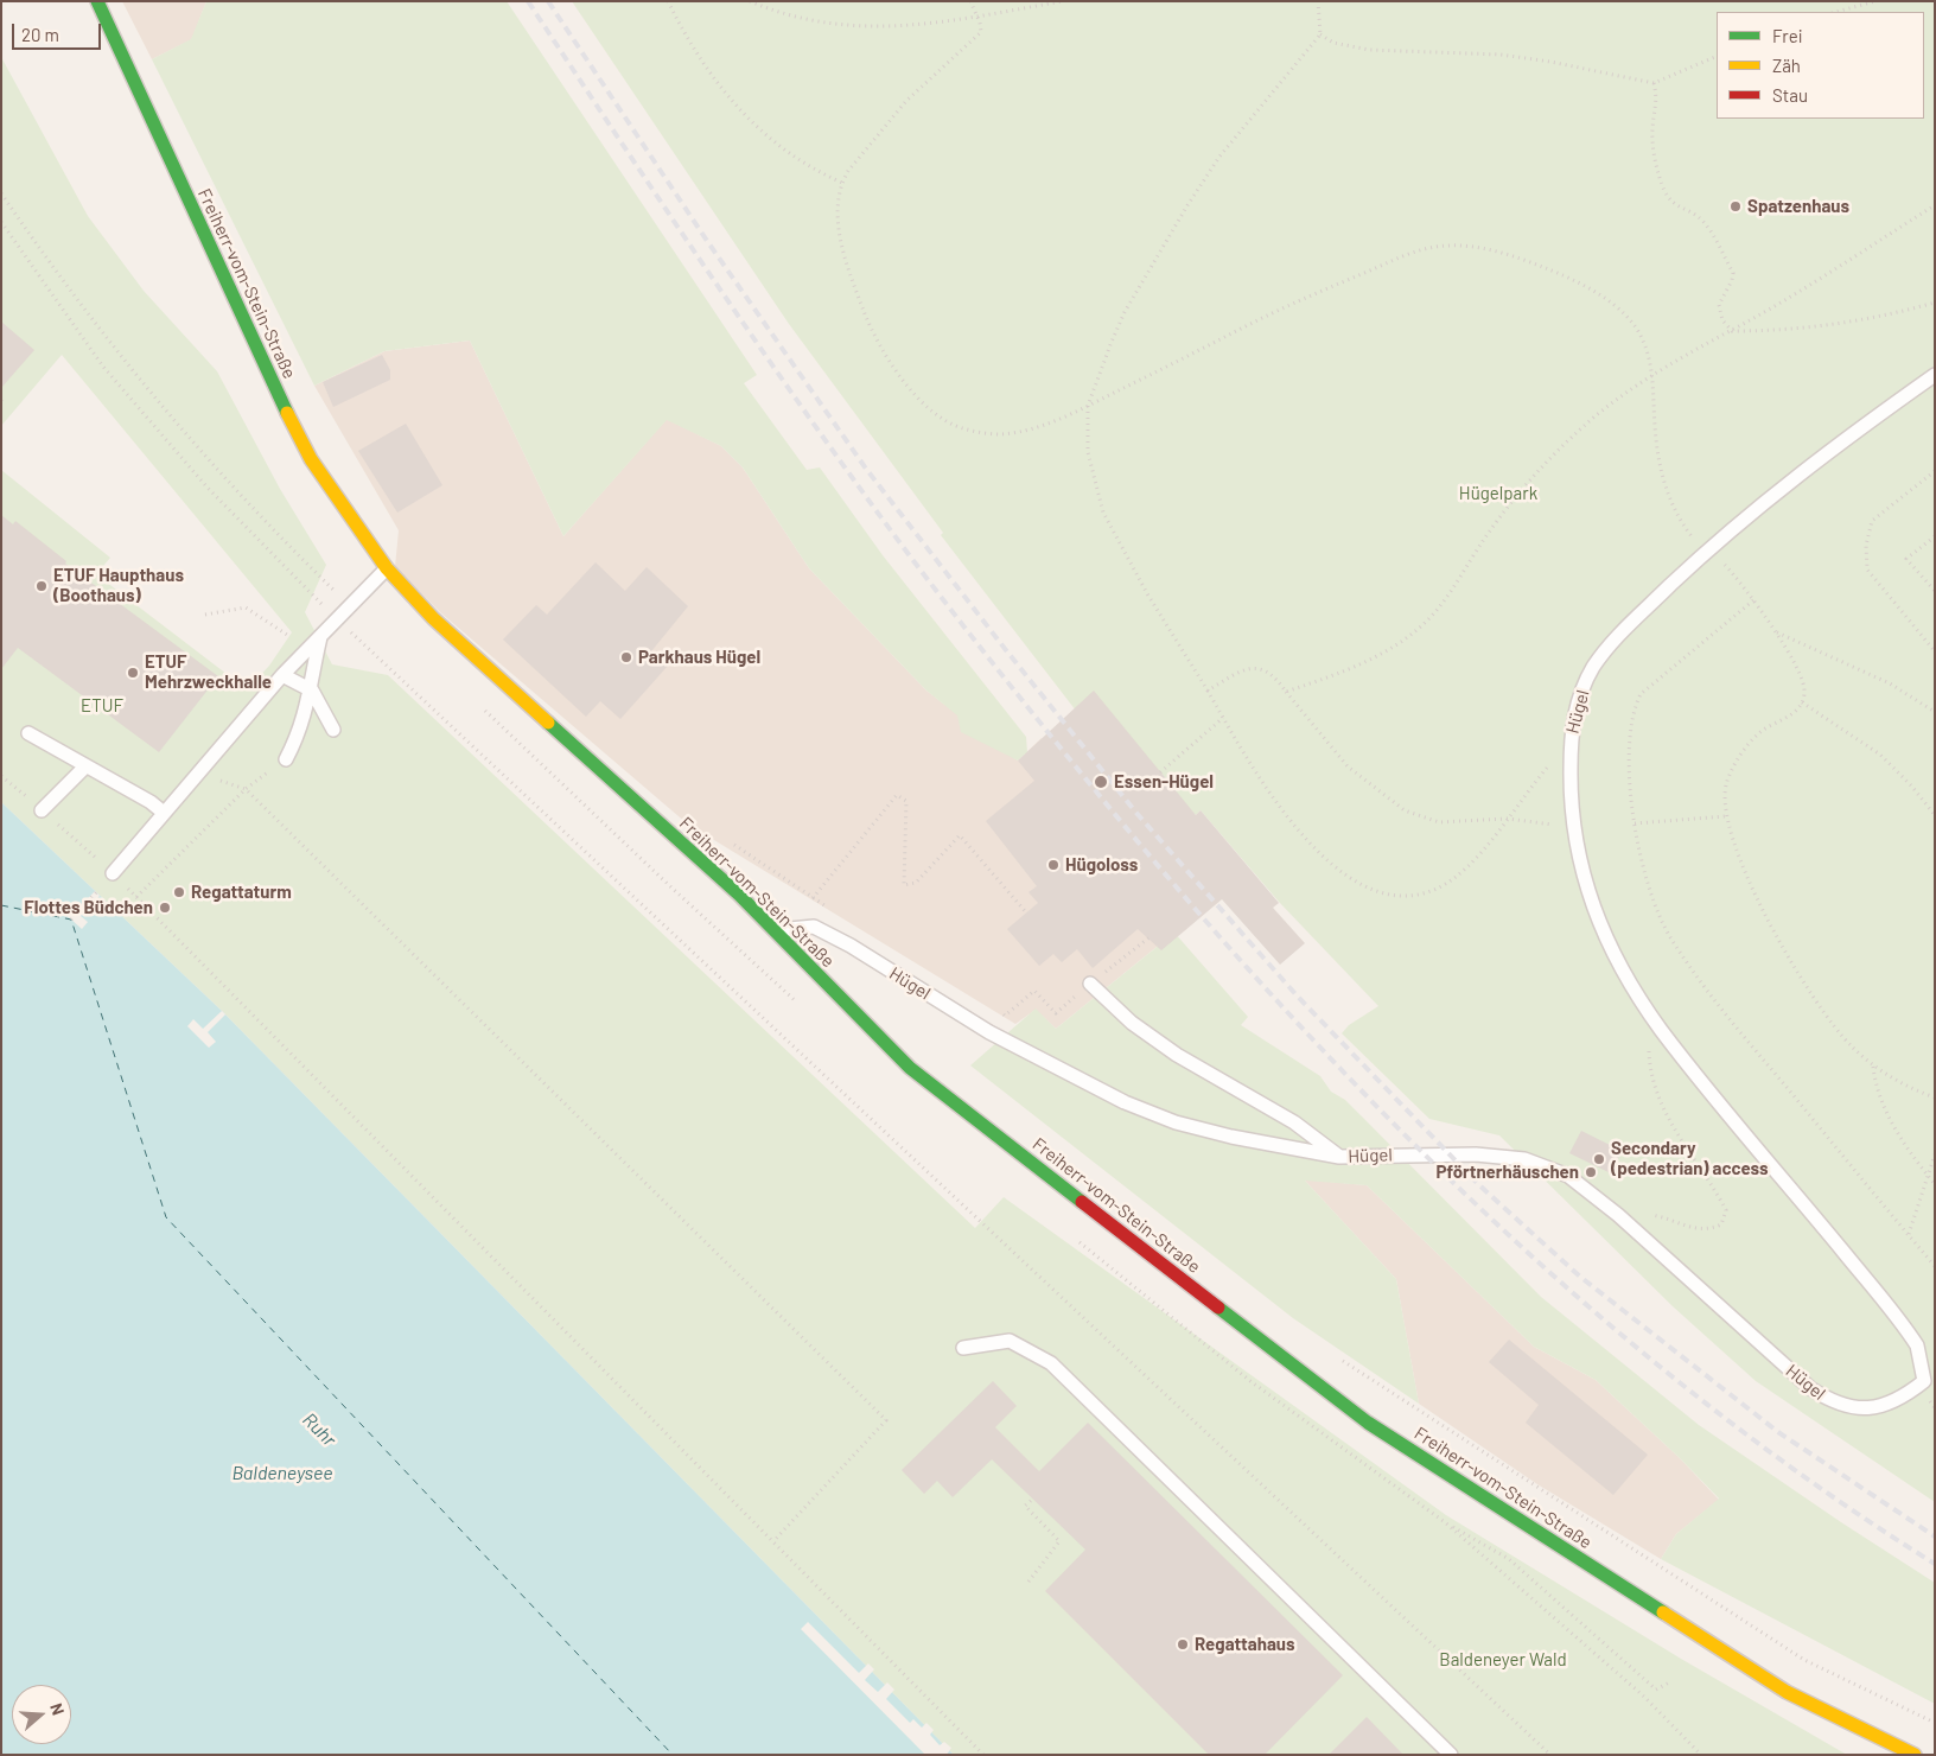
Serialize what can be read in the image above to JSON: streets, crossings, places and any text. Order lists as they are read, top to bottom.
{
  "streets": {
    "main road": ["Freiherr-vom-Stein-Straße"],
    "lane": ["Hügel"]
  },
  "crossings": [
    ["Freiherr-vom-Stein-Straße", "Hügel"]
  ],
  "water": ["Ruhr", "Baldeneysee"],
  "parks": ["Hügelpark", "ETUF", "Baldeneyer Wald"],
  "places": [
    "Spatzenhaus",
    "ETUF Haupthaus (Boothaus)",
    "Parkhaus Hügel",
    "ETUF Mehrzweckhalle",
    "Essen-Hügel",
    "Hügoloss",
    "Regattaturm",
    "Flottes Büdchen",
    "Secondary (pedestrian) access",
    "Pförtnerhäuschen",
    "Regattahaus"
  ],
  "legend": ["Frei", "Zäh", "Stau"],
  "scale_bar": "20 m",
  "north": "right"
}
